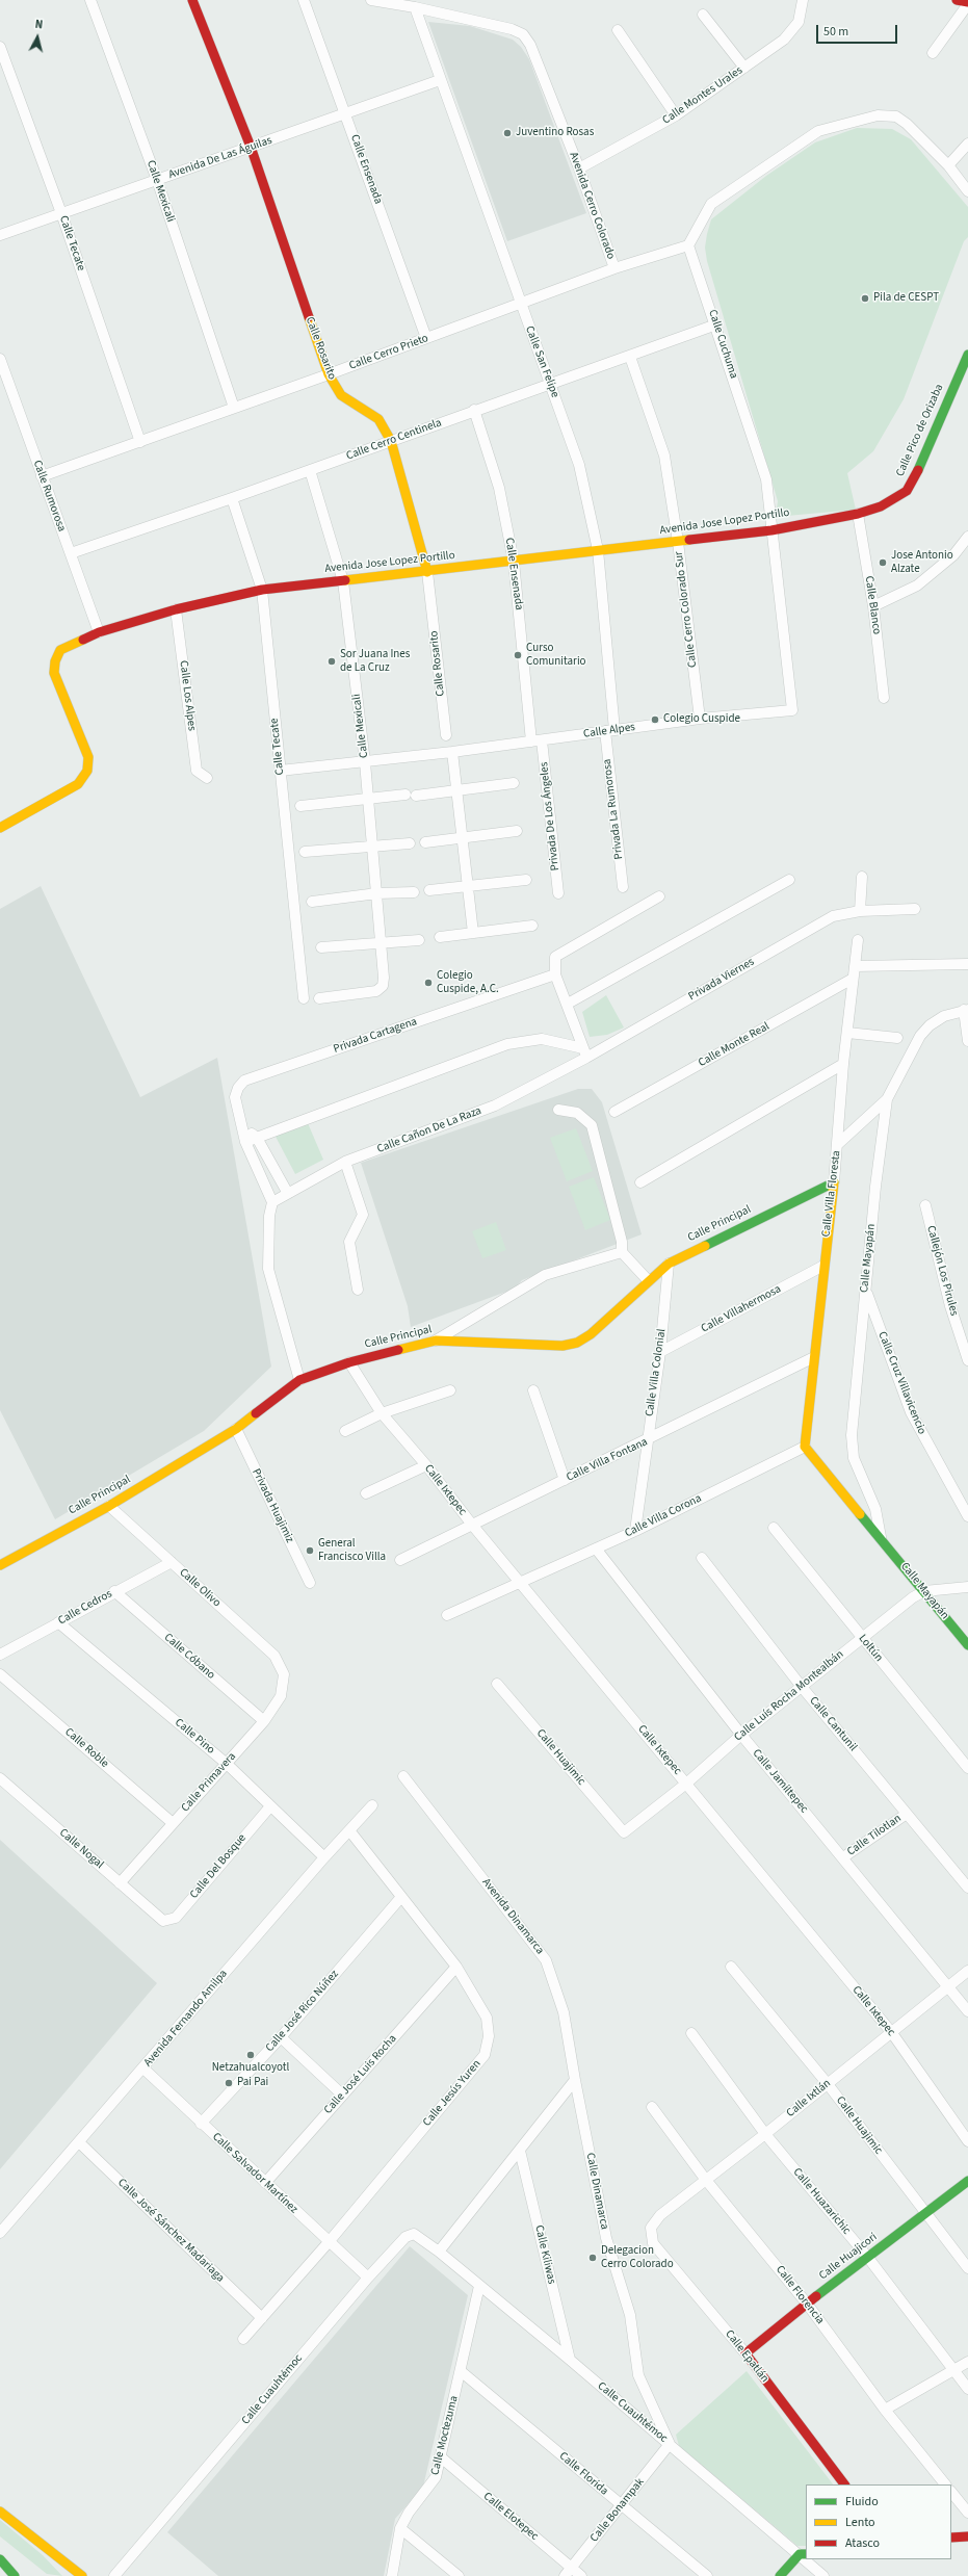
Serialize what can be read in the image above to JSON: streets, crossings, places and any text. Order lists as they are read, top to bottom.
{
  "streets": {
    "street": [
      "Calle Montes Urales",
      "Avenida De Las Águilas",
      "Calle Ensenada",
      "Calle Mexicali",
      "Avenida Cerro Colorado",
      "Calle Tecate",
      "Calle Cuchuma",
      "Calle Rosarito",
      "Calle Cerro Prieto",
      "Calle San Felipe",
      "Calle Pico de Orizaba",
      "Calle Cerro Centinela",
      "Calle Rumorosa",
      "Avenida Jose Lopez Portillo",
      "Calle Blanco",
      "Calle Cerro Colorado Sur",
      "Calle Los Alpes",
      "Calle Alpes",
      "Privada La Rumorosa",
      "Privada De Los Ángeles",
      "Privada Viernes",
      "Privada Cartagena",
      "Calle Monte Real",
      "Calle Cañon De La Raza",
      "Calle Villa Floresta",
      "Calle Principal",
      "Calle Mayapán",
      "Callejón Los Pirules",
      "Calle Villahermosa",
      "Calle Villa Colonial",
      "Calle Cruz Villavicencio",
      "Calle Villa Fontana",
      "Calle Ixtepec",
      "Privada Huajimiz",
      "Calle Villa Corona",
      "Calle Olivo",
      "Calle Cedros",
      "Loltún",
      "Calle Cóbano",
      "Calle Luís Rocha Montealbán",
      "Calle Cantunil",
      "Calle Pino",
      "Calle Roble",
      "Calle Huajimic",
      "Calle Jamiltepec",
      "Calle Primavera",
      "Calle Tilotlan",
      "Calle Nogal",
      "Calle Del Bosque",
      "Avenida Dinamarca",
      "Calle José Rico Núñez",
      "Avenida Fernando Amilpa",
      "Calle José Luis Rocha",
      "Calle Jesús Yuren",
      "Calle Ixtlán",
      "Calle Salvador Martínez",
      "Calle Dinamarca",
      "Calle Huazarichic",
      "Calle José Sánchez Madariaga",
      "Calle Kiliwas",
      "Calle Huajicori",
      "Calle Florencia",
      "Calle Epatlán",
      "Calle Cuauhtémoc",
      "Calle Moctezuma",
      "Calle Florida",
      "Calle Bonampak",
      "Calle Elotepec"
    ]
  },
  "crossings": [
    ["Calle Montes Urales", "Avenida Cerro Colorado"],
    ["Avenida De Las Águilas", "Calle Ensenada"],
    ["Avenida De Las Águilas", "Calle Mexicali"],
    ["Avenida De Las Águilas", "Calle Tecate"],
    ["Avenida De Las Águilas", "Calle Rosarito"],
    ["Avenida De Las Águilas", "Calle San Felipe"],
    ["Calle Ensenada", "Calle Cerro Prieto"],
    ["Calle Ensenada", "Calle Cerro Centinela"],
    ["Calle Ensenada", "Avenida Jose Lopez Portillo"],
    ["Calle Ensenada", "Calle Alpes"],
    ["Calle Ensenada", "Privada De Los Ángeles"],
    ["Calle Mexicali", "Calle Cerro Prieto"],
    ["Calle Mexicali", "Calle Cerro Centinela"],
    ["Calle Mexicali", "Avenida Jose Lopez Portillo"],
    ["Calle Mexicali", "Calle Alpes"],
    ["Avenida Cerro Colorado", "Calle Cerro Prieto"],
    ["Avenida Cerro Colorado", "Calle San Felipe"],
    ["Calle Tecate", "Calle Cerro Prieto"],
    ["Calle Tecate", "Calle Cerro Centinela"],
    ["Calle Tecate", "Avenida Jose Lopez Portillo"],
    ["Calle Tecate", "Calle Alpes"],
    ["Calle Cuchuma", "Calle Cerro Prieto"],
    ["Calle Cuchuma", "Calle Cerro Centinela"],
    ["Calle Cuchuma", "Avenida Jose Lopez Portillo"],
    ["Calle Cuchuma", "Calle Alpes"],
    ["Calle Rosarito", "Calle Cerro Prieto"],
    ["Calle Rosarito", "Calle Cerro Centinela"],
    ["Calle Rosarito", "Avenida Jose Lopez Portillo"],
    ["Calle Cerro Prieto", "Calle San Felipe"],
    ["Calle Cerro Prieto", "Calle Rumorosa"],
    ["Calle San Felipe", "Calle Cerro Centinela"],
    ["Calle San Felipe", "Avenida Jose Lopez Portillo"],
    ["Calle San Felipe", "Calle Alpes"],
    ["Calle San Felipe", "Privada La Rumorosa"],
    ["Calle Pico de Orizaba", "Avenida Jose Lopez Portillo"],
    ["Calle Pico de Orizaba", "Calle Blanco"],
    ["Calle Cerro Centinela", "Calle Rumorosa"],
    ["Calle Cerro Centinela", "Calle Cerro Colorado Sur"],
    ["Calle Rumorosa", "Avenida Jose Lopez Portillo"],
    ["Avenida Jose Lopez Portillo", "Calle Blanco"],
    ["Avenida Jose Lopez Portillo", "Calle Cerro Colorado Sur"],
    ["Avenida Jose Lopez Portillo", "Calle Los Alpes"],
    ["Calle Cerro Colorado Sur", "Calle Alpes"],
    ["Calle Alpes", "Privada La Rumorosa"],
    ["Calle Alpes", "Privada De Los Ángeles"],
    ["Privada Viernes", "Calle Cañon De La Raza"],
    ["Privada Cartagena", "Calle Cañon De La Raza"],
    ["Calle Monte Real", "Calle Villa Floresta"],
    ["Calle Villa Floresta", "Calle Principal"],
    ["Calle Villa Floresta", "Calle Mayapán"],
    ["Calle Villa Floresta", "Calle Villahermosa"],
    ["Calle Villa Floresta", "Calle Villa Fontana"],
    ["Calle Villa Floresta", "Calle Villa Corona"],
    ["Calle Principal", "Calle Villa Colonial"],
    ["Calle Principal", "Calle Ixtepec"],
    ["Calle Principal", "Privada Huajimiz"],
    ["Calle Principal", "Calle Olivo"],
    ["Calle Mayapán", "Calle Cruz Villavicencio"],
    ["Calle Mayapán", "Calle Villa Corona"],
    ["Calle Mayapán", "Calle Luís Rocha Montealbán"],
    ["Calle Villahermosa", "Calle Villa Colonial"],
    ["Calle Villa Colonial", "Calle Villa Fontana"],
    ["Calle Villa Colonial", "Calle Villa Corona"],
    ["Calle Villa Fontana", "Calle Ixtepec"],
    ["Calle Ixtepec", "Calle Villa Corona"],
    ["Calle Ixtepec", "Calle Luís Rocha Montealbán"],
    ["Calle Ixtepec", "Calle Ixtlán"],
    ["Calle Villa Corona", "Calle Jamiltepec"],
    ["Calle Olivo", "Calle Cedros"],
    ["Calle Olivo", "Calle Primavera"],
    ["Calle Cedros", "Calle Cóbano"],
    ["Calle Cedros", "Calle Pino"],
    ["Loltún", "Calle Luís Rocha Montealbán"],
    ["Calle Cóbano", "Calle Primavera"],
    ["Calle Luís Rocha Montealbán", "Calle Cantunil"],
    ["Calle Luís Rocha Montealbán", "Calle Huajimic"],
    ["Calle Luís Rocha Montealbán", "Calle Jamiltepec"],
    ["Calle Cantunil", "Calle Tilotlan"],
    ["Calle Pino", "Calle Primavera"],
    ["Calle Pino", "Calle Del Bosque"],
    ["Calle Pino", "Avenida Fernando Amilpa"],
    ["Calle Roble", "Calle Primavera"],
    ["Calle Huajimic", "Calle Ixtlán"],
    ["Calle Huajimic", "Calle Huajicori"],
    ["Calle Jamiltepec", "Calle Tilotlan"],
    ["Calle Jamiltepec", "Calle Ixtlán"],
    ["Calle Primavera", "Calle Nogal"],
    ["Calle Nogal", "Calle Del Bosque"],
    ["Avenida Dinamarca", "Calle Dinamarca"],
    ["Calle José Rico Núñez", "Calle Jesús Yuren"],
    ["Calle José Rico Núñez", "Calle Salvador Martínez"],
    ["Avenida Fernando Amilpa", "Calle Jesús Yuren"],
    ["Avenida Fernando Amilpa", "Calle Salvador Martínez"],
    ["Avenida Fernando Amilpa", "Calle José Sánchez Madariaga"],
    ["Calle José Luis Rocha", "Calle Jesús Yuren"],
    ["Calle José Luis Rocha", "Calle Salvador Martínez"],
    ["Calle Jesús Yuren", "Calle Salvador Martínez"],
    ["Calle Jesús Yuren", "Calle José Sánchez Madariaga"],
    ["Calle Ixtlán", "Calle Huazarichic"],
    ["Calle Ixtlán", "Calle Florencia"],
    ["Calle Ixtlán", "Calle Epatlán"],
    ["Calle Salvador Martínez", "Calle Cuauhtémoc"],
    ["Calle Dinamarca", "Calle Cuauhtémoc"],
    ["Calle Dinamarca", "Calle Bonampak"],
    ["Calle Huazarichic", "Calle Huajicori"],
    ["Calle Kiliwas", "Calle Cuauhtémoc"],
    ["Calle Huajicori", "Calle Florencia"],
    ["Calle Huajicori", "Calle Epatlán"],
    ["Calle Cuauhtémoc", "Calle Moctezuma"],
    ["Calle Cuauhtémoc", "Calle Bonampak"],
    ["Calle Moctezuma", "Calle Florida"],
    ["Calle Moctezuma", "Calle Elotepec"],
    ["Calle Florida", "Calle Bonampak"],
    ["Calle Bonampak", "Calle Elotepec"]
  ],
  "places": [
    "Juventino Rosas",
    "Pila de CESPT",
    "Jose Antonio Alzate",
    "Curso Comunitario",
    "Sor Juana Ines de La Cruz",
    "Colegio Cuspide",
    "Colegio Cuspide, A.C.",
    "General Francisco Villa",
    "Netzahualcoyotl",
    "Pai Pai",
    "Delegacion Cerro Colorado"
  ],
  "legend": ["Fluido", "Lento", "Atasco"],
  "scale_bar": "50 m",
  "north": "top"
}
